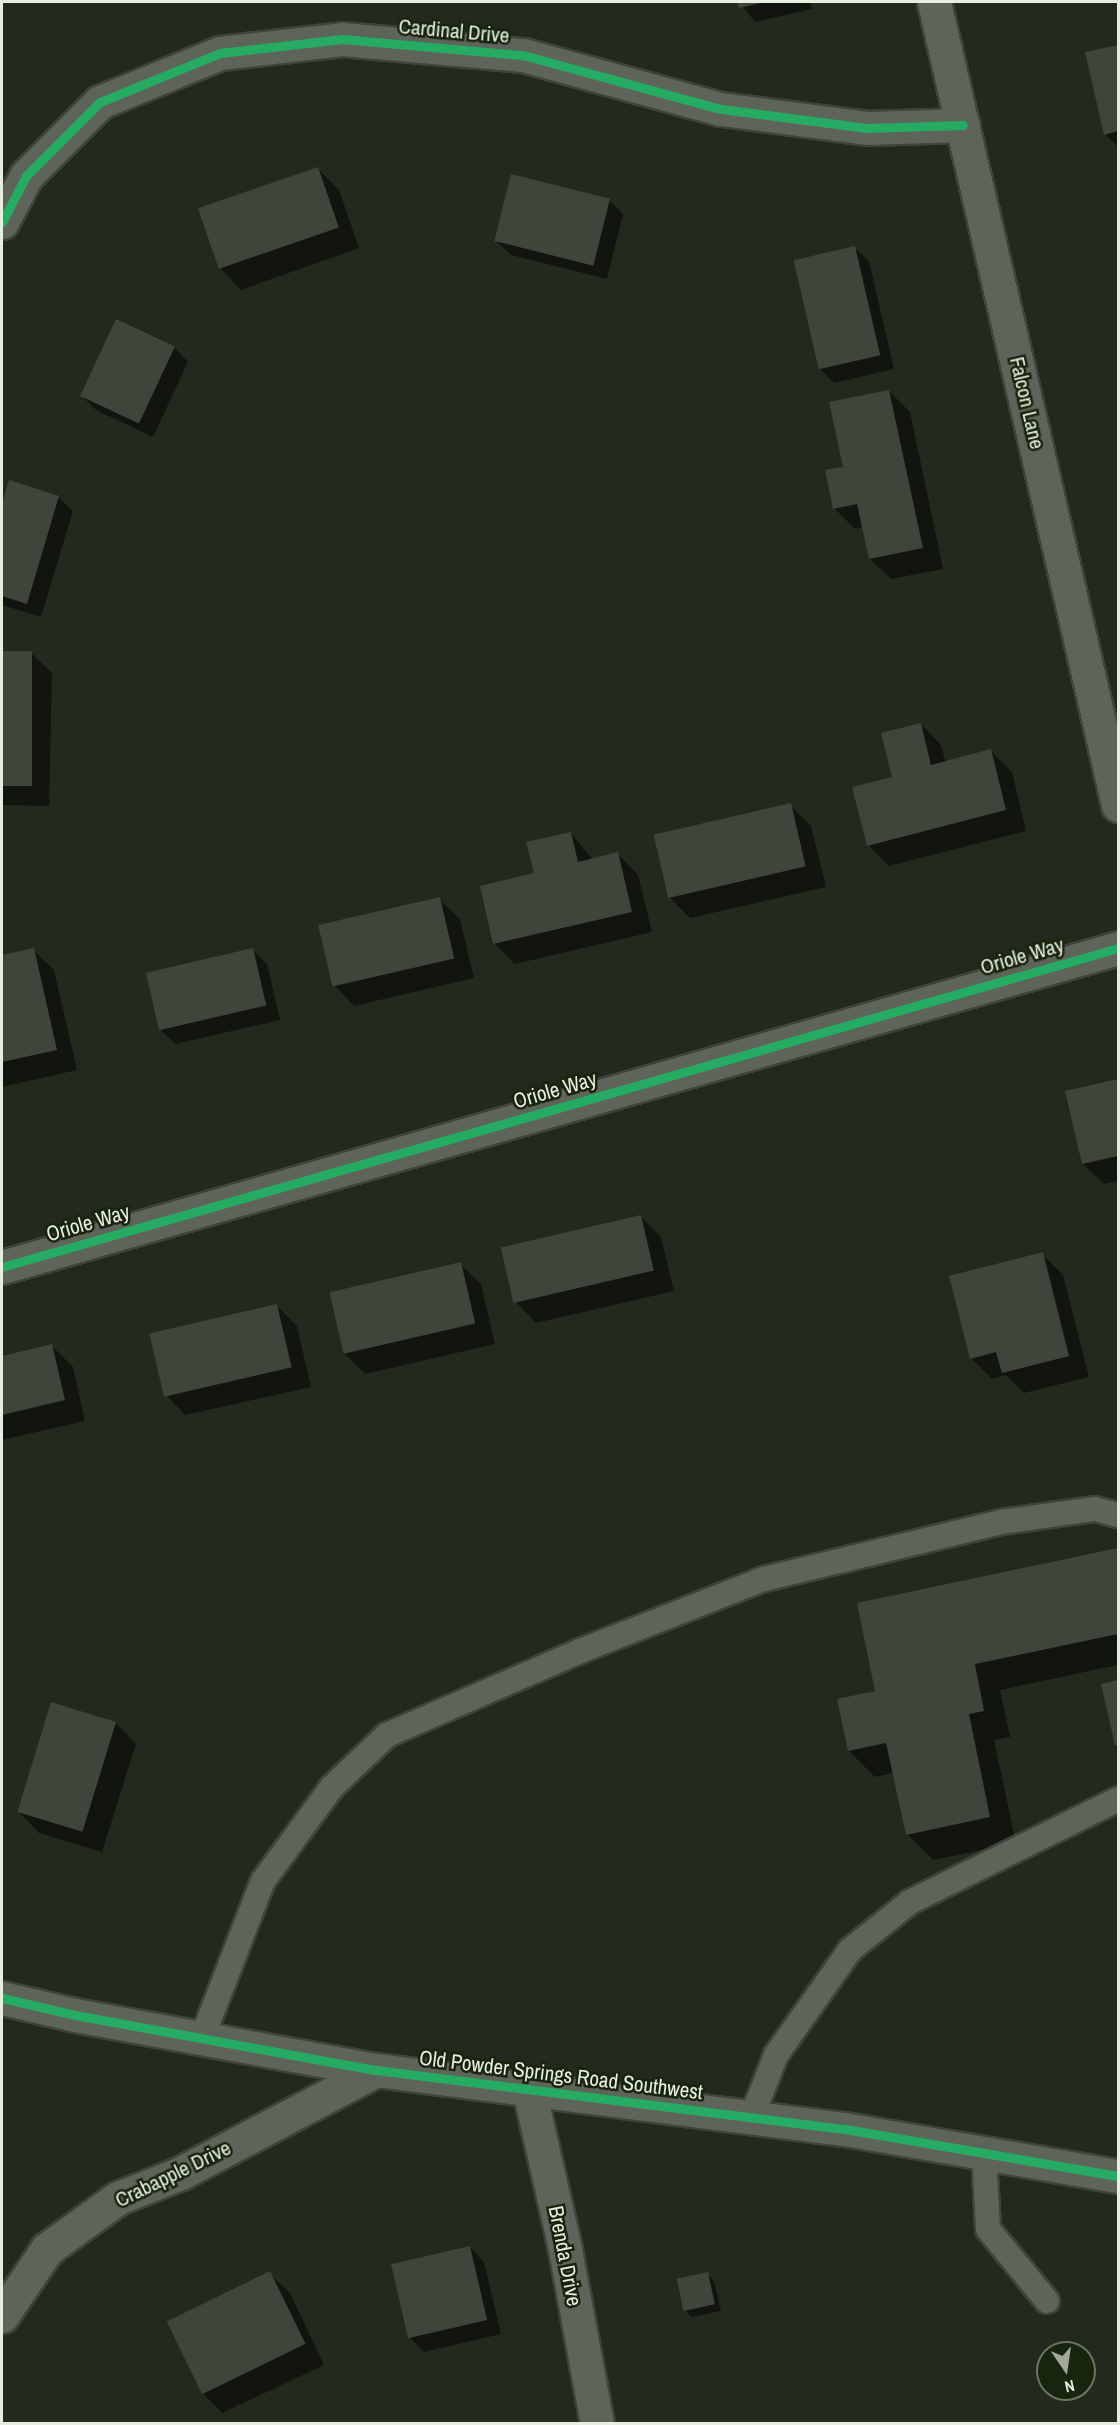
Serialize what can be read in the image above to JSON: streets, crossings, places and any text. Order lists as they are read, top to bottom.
{
  "streets": {
    "street": [
      "Cardinal Drive",
      "Falcon Lane",
      "Oriole Way",
      "Old Powder Springs Road Southwest",
      "Crabapple Drive",
      "Brenda Drive"
    ]
  },
  "crossings": [
    ["Cardinal Drive", "Falcon Lane"],
    ["Old Powder Springs Road Southwest", "Crabapple Drive"],
    ["Old Powder Springs Road Southwest", "Brenda Drive"]
  ],
  "north": "bottom"
}
